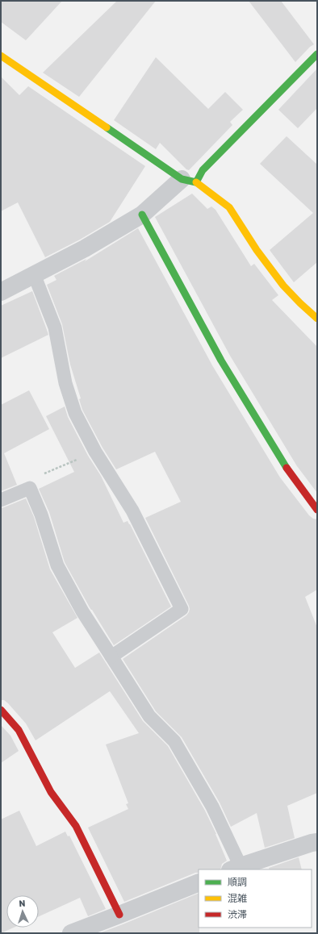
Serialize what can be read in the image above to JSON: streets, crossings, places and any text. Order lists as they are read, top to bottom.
{
  "legend": ["順調", "混雑", "渋滞"],
  "north": "top"
}
